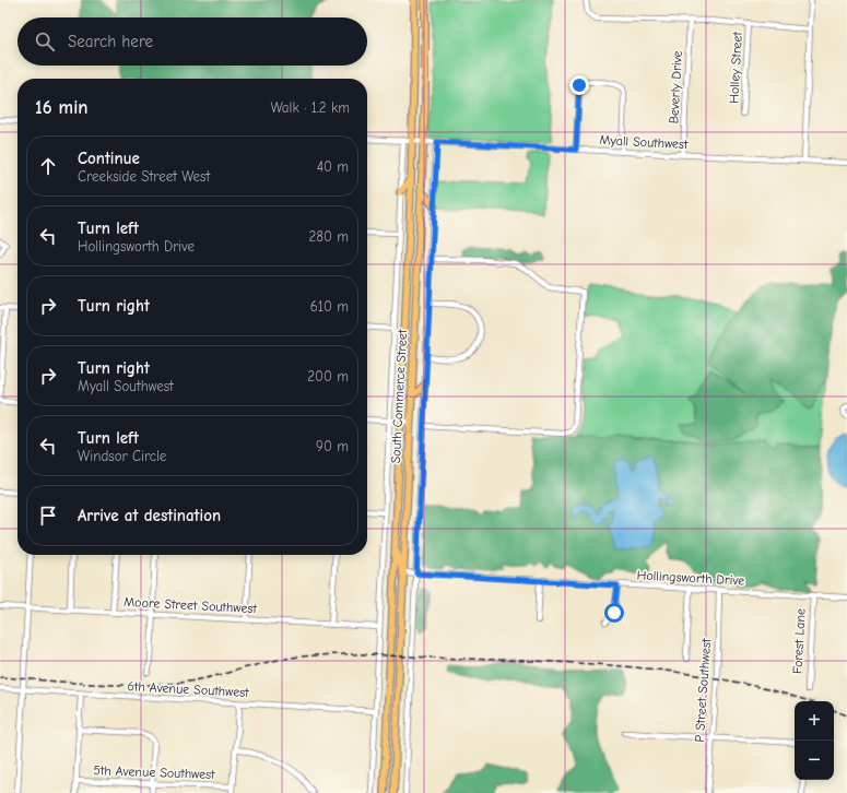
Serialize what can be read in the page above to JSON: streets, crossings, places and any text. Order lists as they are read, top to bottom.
{
  "streets": {
    "main road": ["South Commerce Street"],
    "street": [
      "Holley Street",
      "Beverly Drive",
      "Myall Southwest",
      "Hollingsworth Drive",
      "Moore Street Southwest",
      "Forest Lane",
      "6th Avenue Southwest",
      "P Street Southwest",
      "5th Avenue Southwest"
    ]
  },
  "crossings": [
    ["Beverly Drive", "Myall Southwest"],
    ["Myall Southwest", "South Commerce Street"],
    ["South Commerce Street", "Hollingsworth Drive"],
    ["Hollingsworth Drive", "Forest Lane"],
    ["Hollingsworth Drive", "P Street Southwest"]
  ],
  "page": {
    "search": "Search here",
    "heading": ["16 min", "Walk · 1.2 km"],
    "list": [
      ["Continue", "Creekside Street West", "40 m"],
      ["Turn left", "Hollingsworth Drive", "280 m"],
      ["Turn right", "610 m"],
      ["Turn right", "Myall Southwest", "200 m"],
      ["Turn left", "Windsor Circle", "90 m"],
      "Arrive at destination"
    ],
    "map_buttons": ["+", "−"]
  }
}
